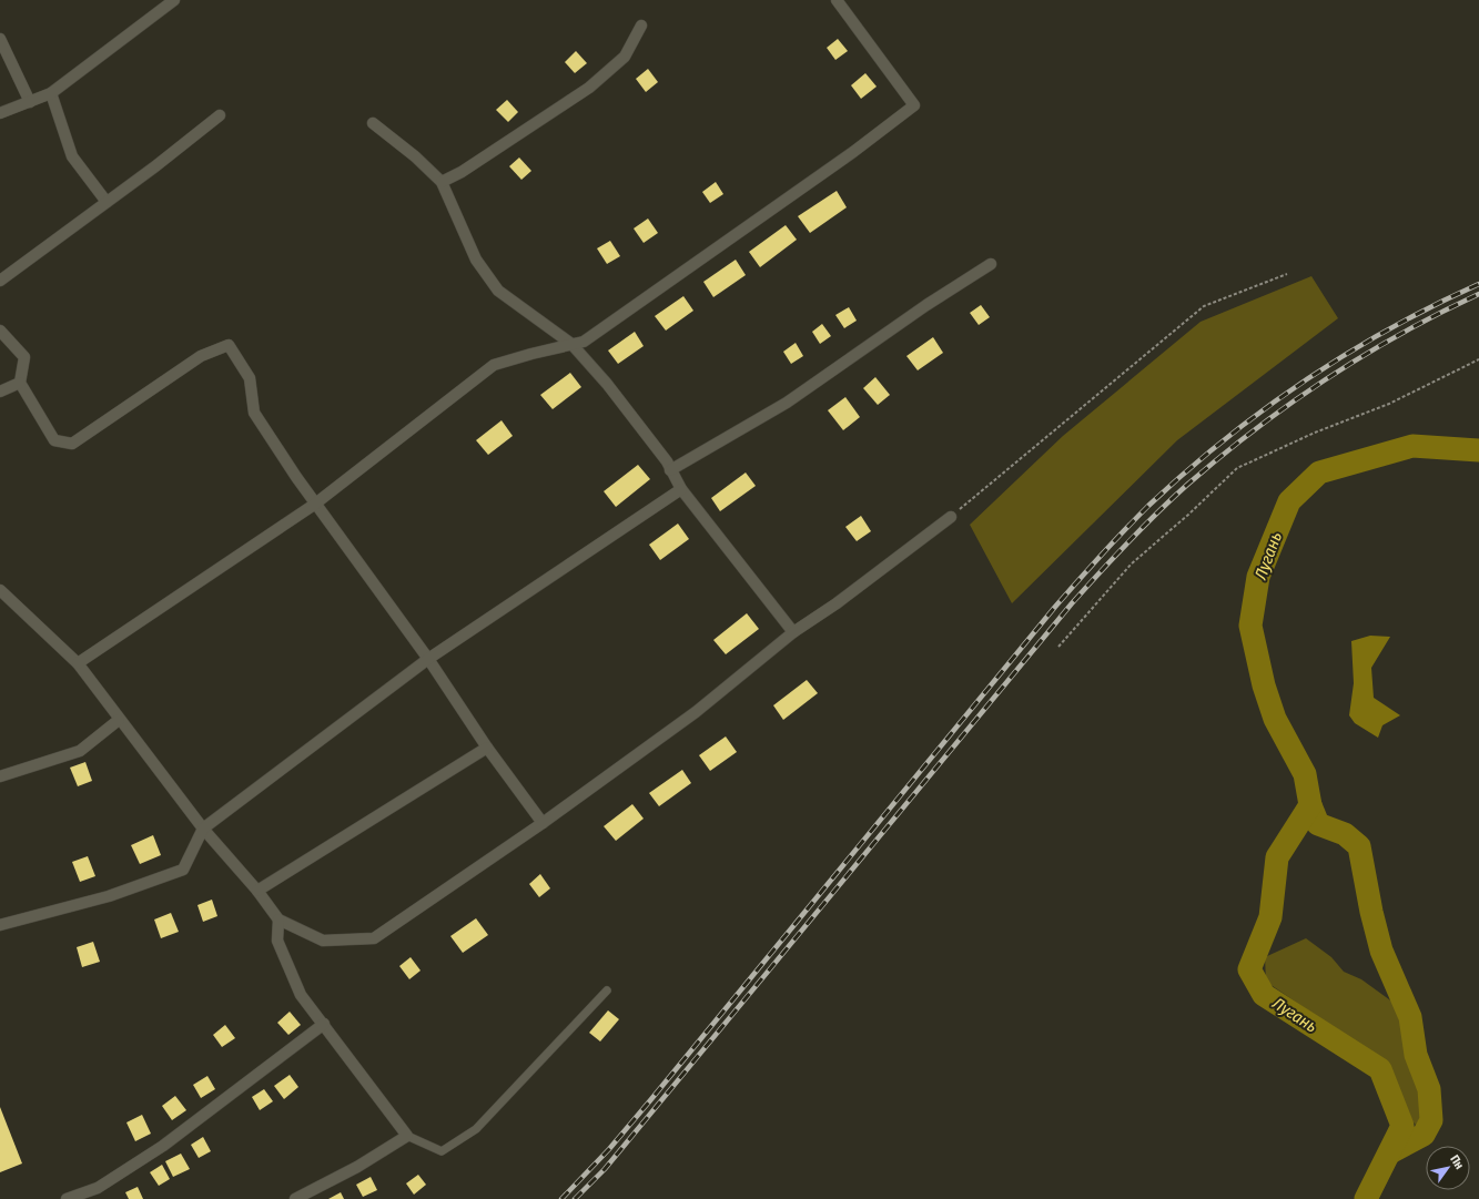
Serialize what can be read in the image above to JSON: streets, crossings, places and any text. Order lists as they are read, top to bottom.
{
  "water": ["Лугань"],
  "north": "top right"
}
